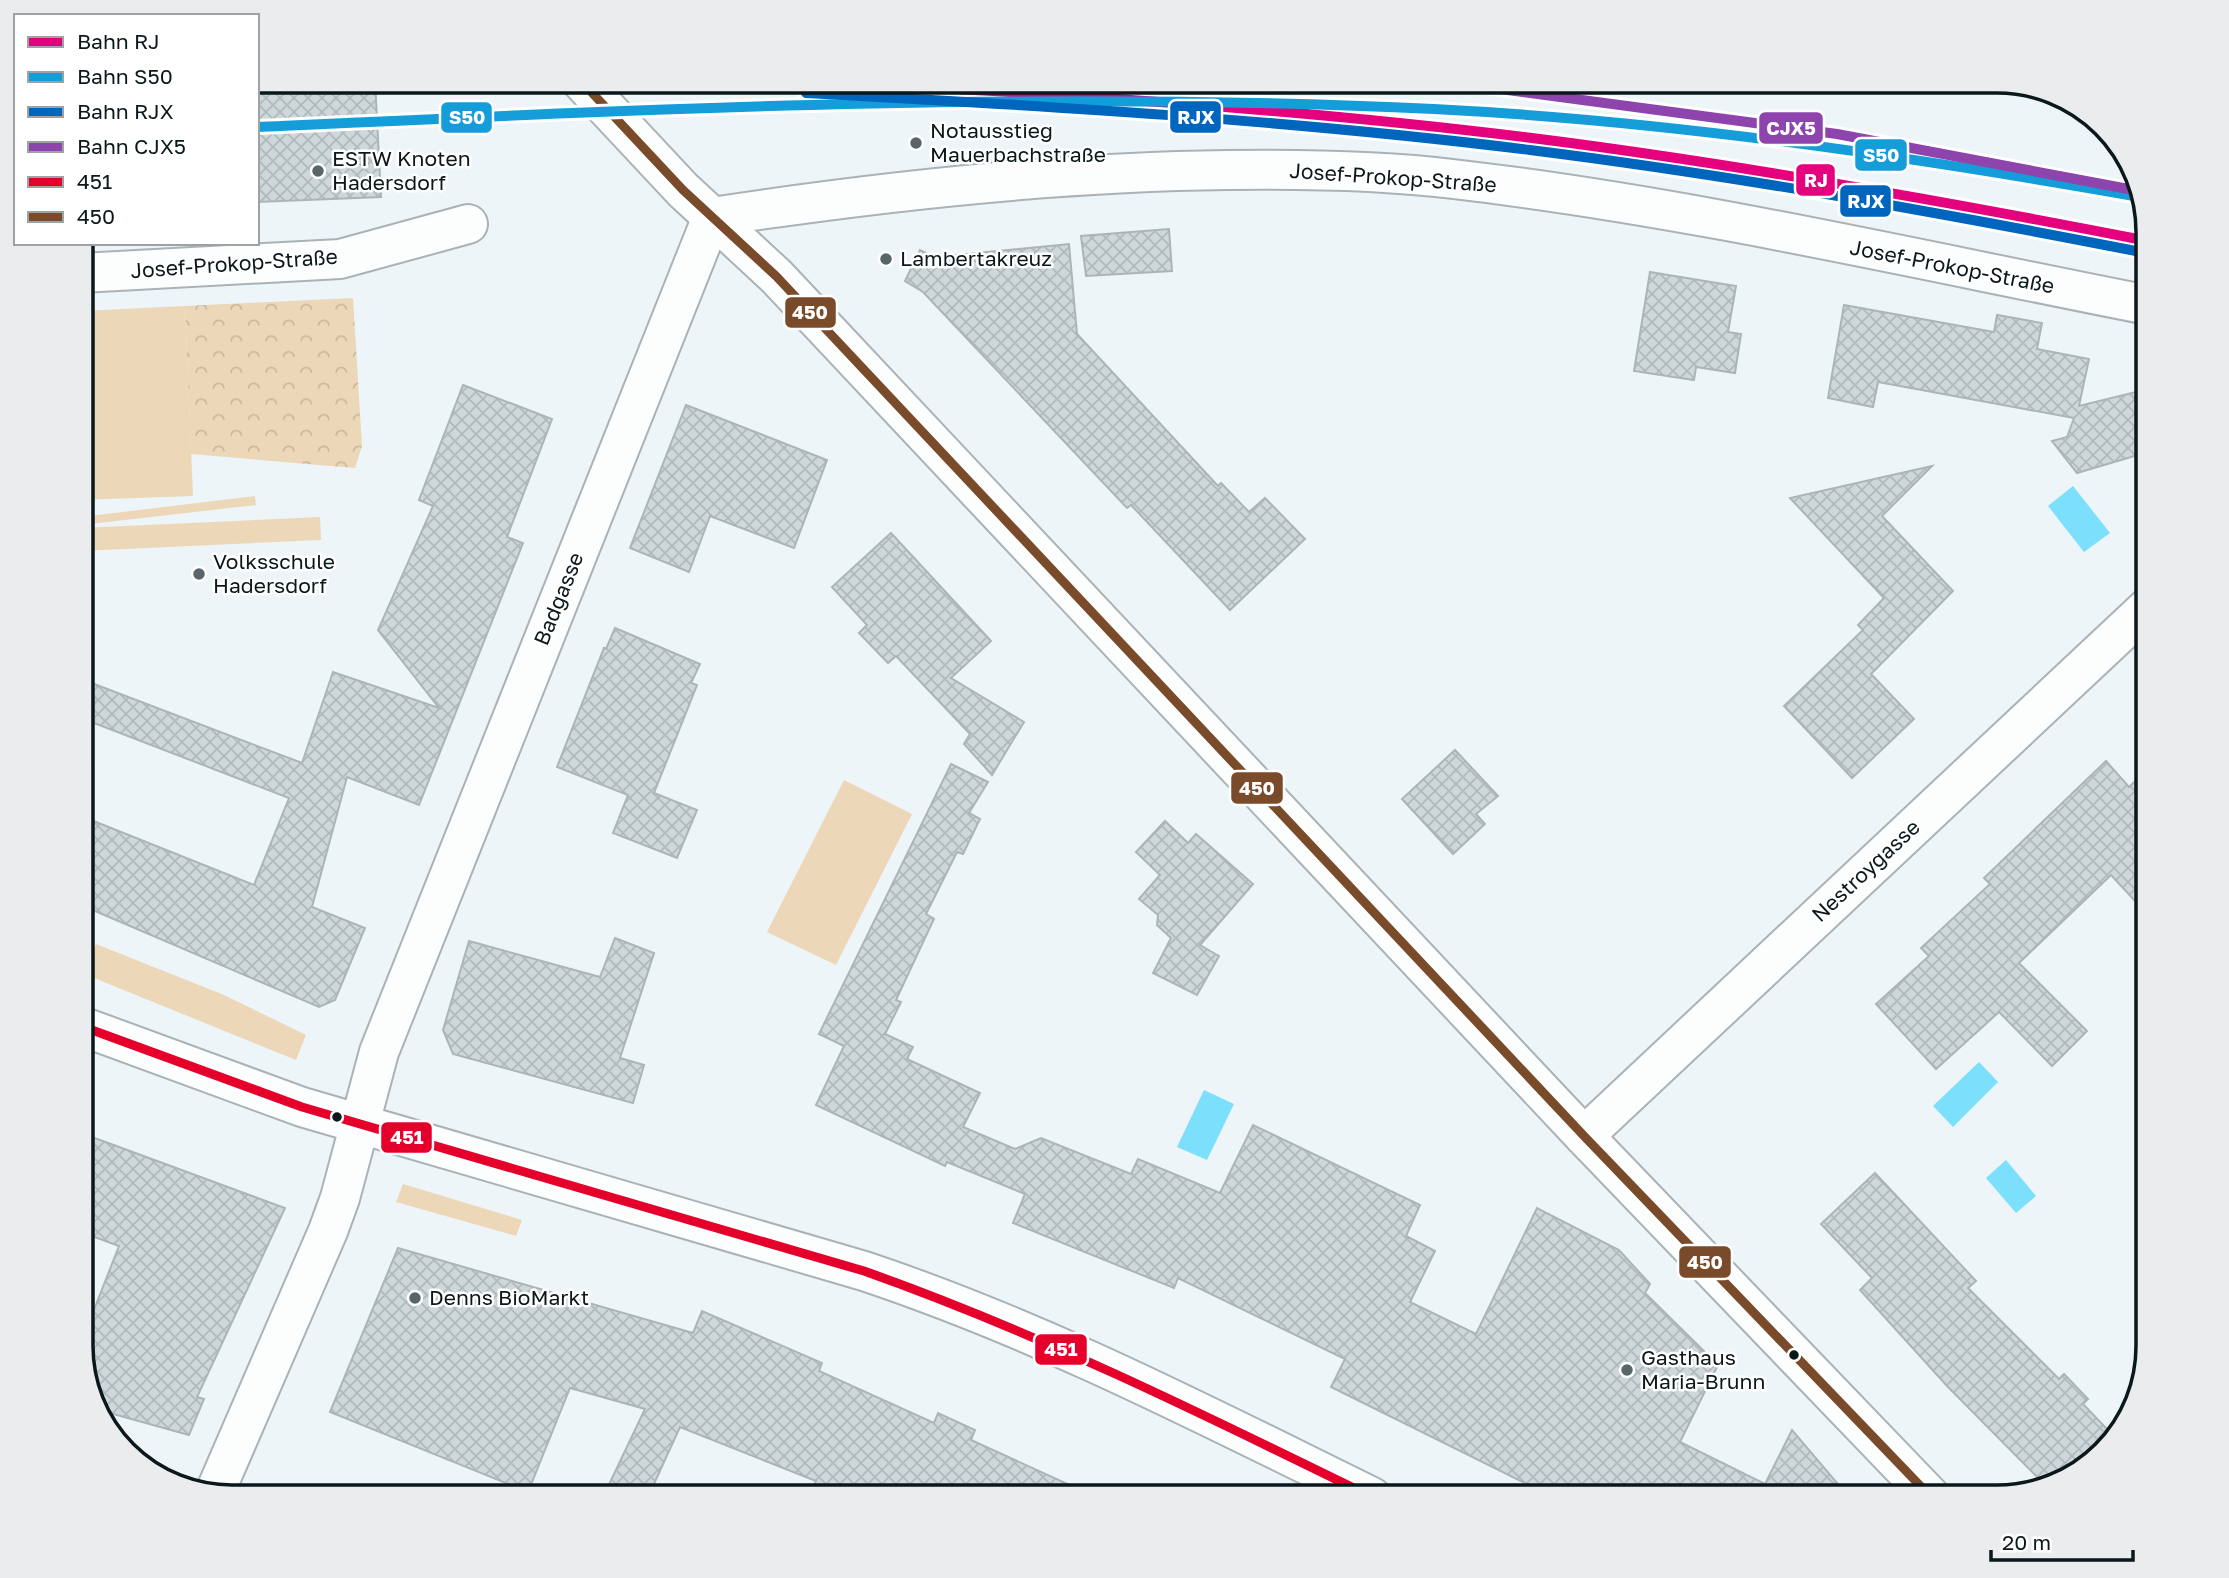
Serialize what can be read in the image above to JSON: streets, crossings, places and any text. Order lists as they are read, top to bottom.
{
  "streets": {
    "main road": ["Josef-Prokop-Straße", "Badgasse", "Nestroygasse"]
  },
  "crossings": [
    ["Josef-Prokop-Straße", "Badgasse"]
  ],
  "places": [
    "Notausstieg Mauerbachstraße",
    "ESTW Knoten Hadersdorf",
    "Lambertakreuz",
    "Volksschule Hadersdorf",
    "Denns BioMarkt",
    "Gasthaus Maria-Brunn"
  ],
  "lines": [
    "rail line RJ",
    "rail line RJX",
    "rail line CJX5",
    "transit line 450",
    "rail line S50",
    "transit line 451"
  ],
  "legend": [
    "Bahn RJ",
    "Bahn S50",
    "Bahn RJX",
    "Bahn CJX5",
    "451",
    "450"
  ],
  "scale_bar": "20 m"
}
